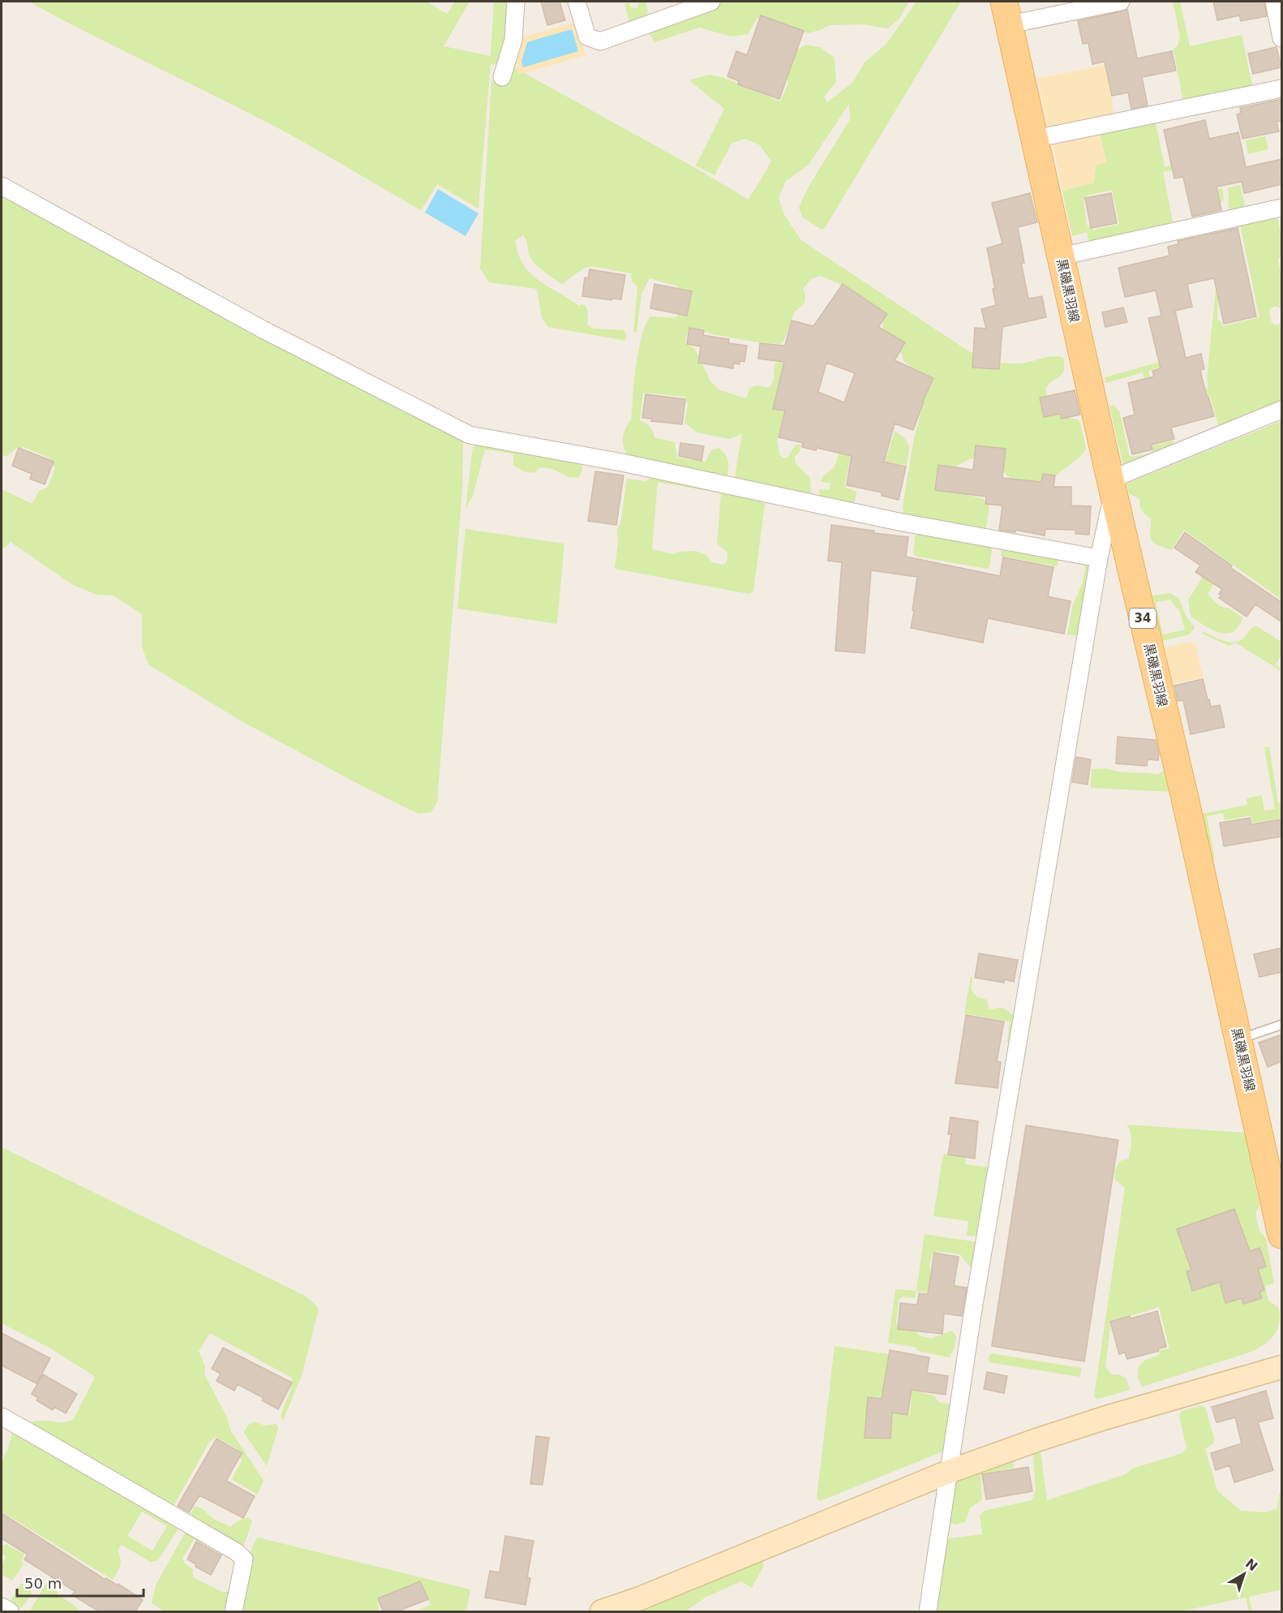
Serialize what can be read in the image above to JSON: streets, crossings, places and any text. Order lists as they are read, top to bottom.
{
  "streets": {
    "main road": ["黒磯黒羽線", "34"]
  },
  "scale_bar": "50 m",
  "north": "top right"
}
